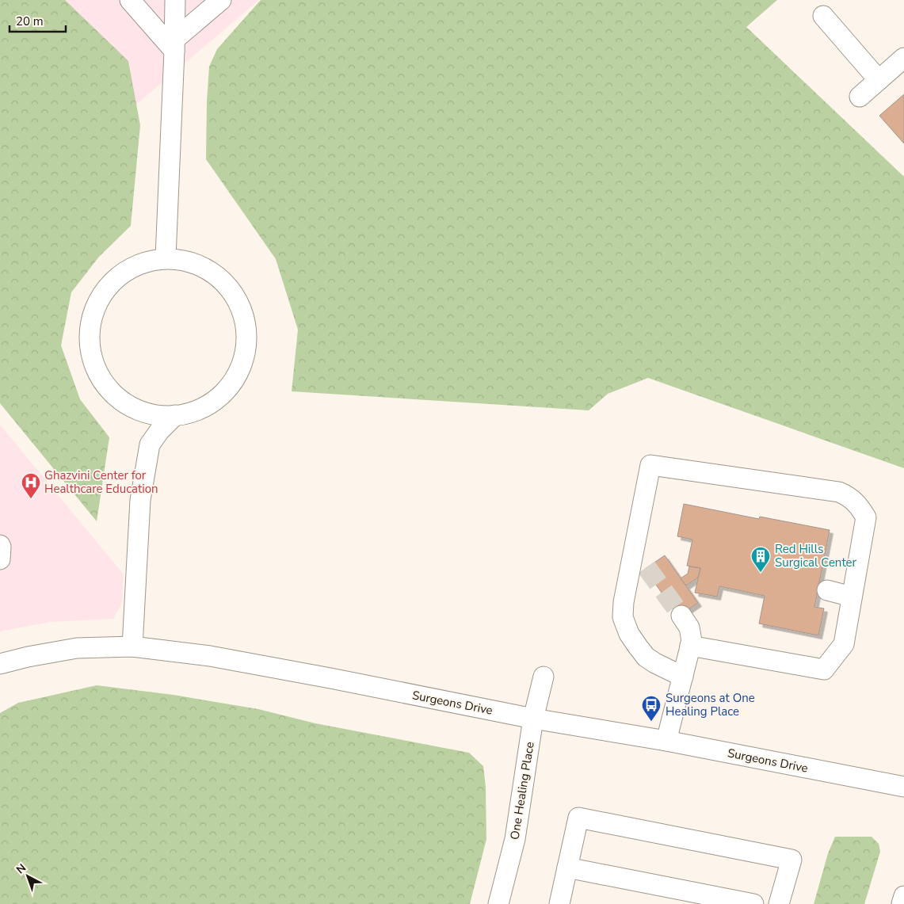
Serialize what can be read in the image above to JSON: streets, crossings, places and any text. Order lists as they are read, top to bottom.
{
  "streets": {
    "street": ["Surgeons Drive", "One Healing Place"]
  },
  "crossings": [
    ["Surgeons Drive", "One Healing Place"]
  ],
  "places": {
    "hospital": ["Ghazvini Center for Healthcare Education"],
    "building": ["Red Hills Surgical Center"],
    "bus stop": ["Surgeons at One Healing Place"]
  },
  "scale_bar": "20 m",
  "north": "top left"
}
